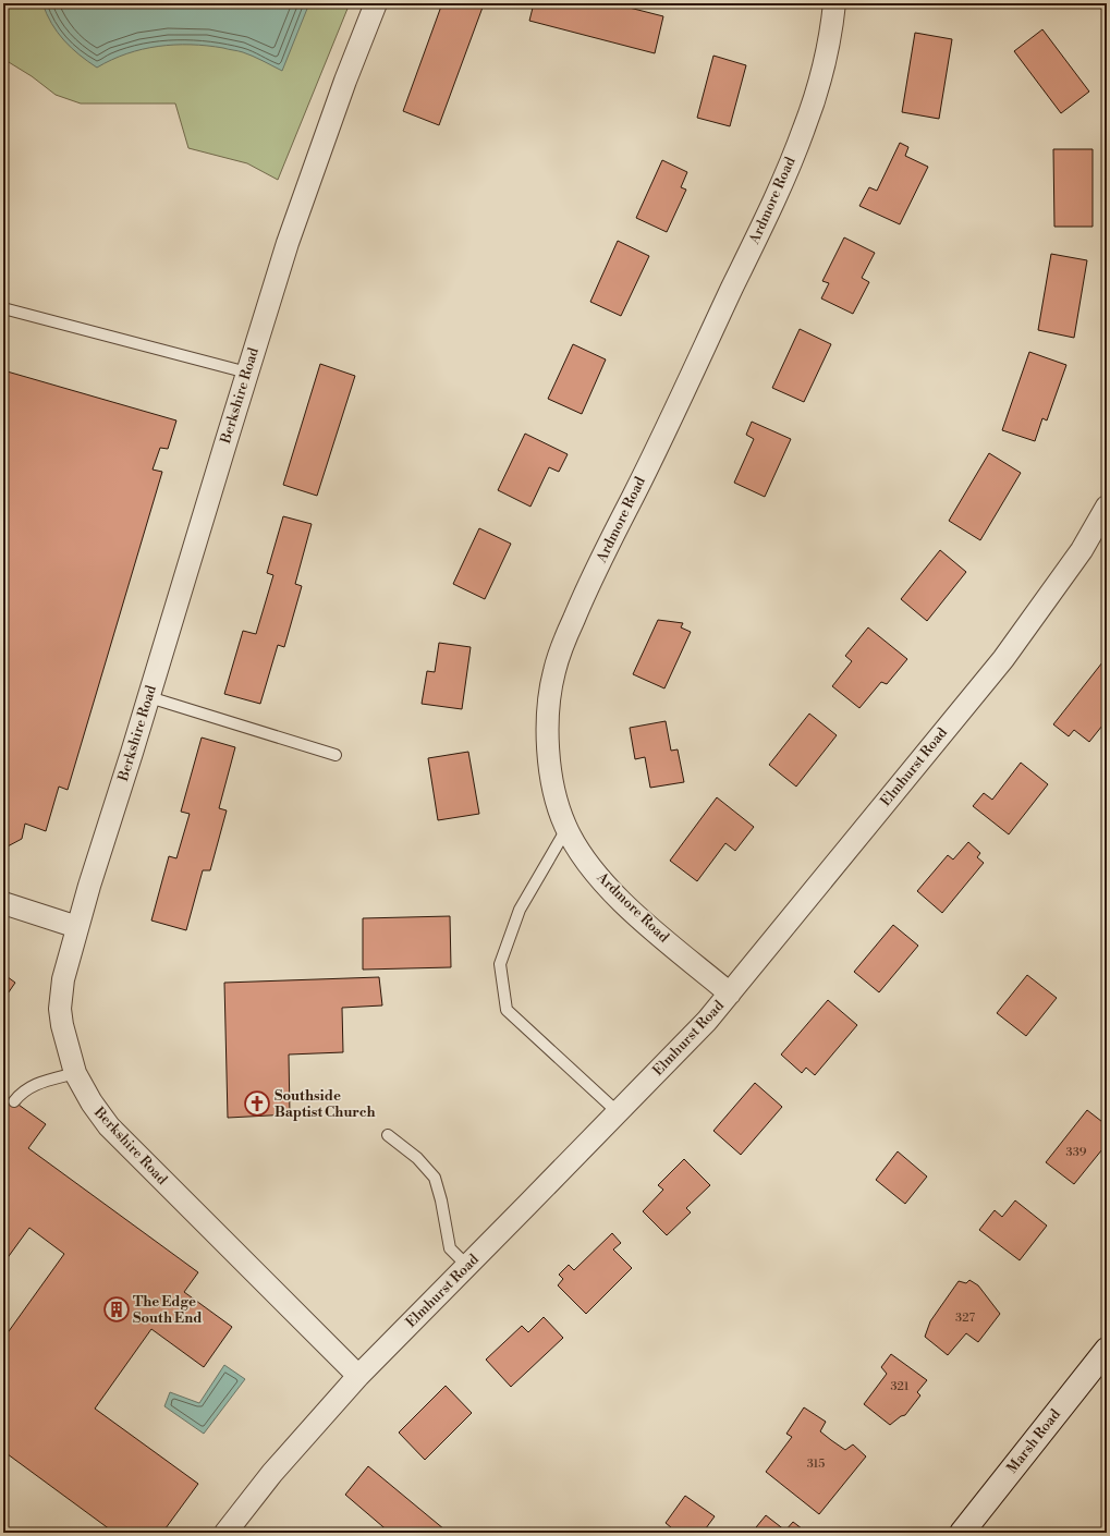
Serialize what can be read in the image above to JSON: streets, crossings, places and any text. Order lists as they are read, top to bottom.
{
  "streets": {
    "street": [
      "Ardmore Road",
      "Berkshire Road",
      "Elmhurst Road",
      "Marsh Road"
    ]
  },
  "crossings": [
    ["Ardmore Road", "Elmhurst Road"],
    ["Berkshire Road", "Elmhurst Road"]
  ],
  "places": {
    "church": ["Southside Baptist Church"],
    "building": ["The Edge South End"]
  },
  "house_numbers": [
    "339",
    "327",
    "321",
    "315"
  ]
}
